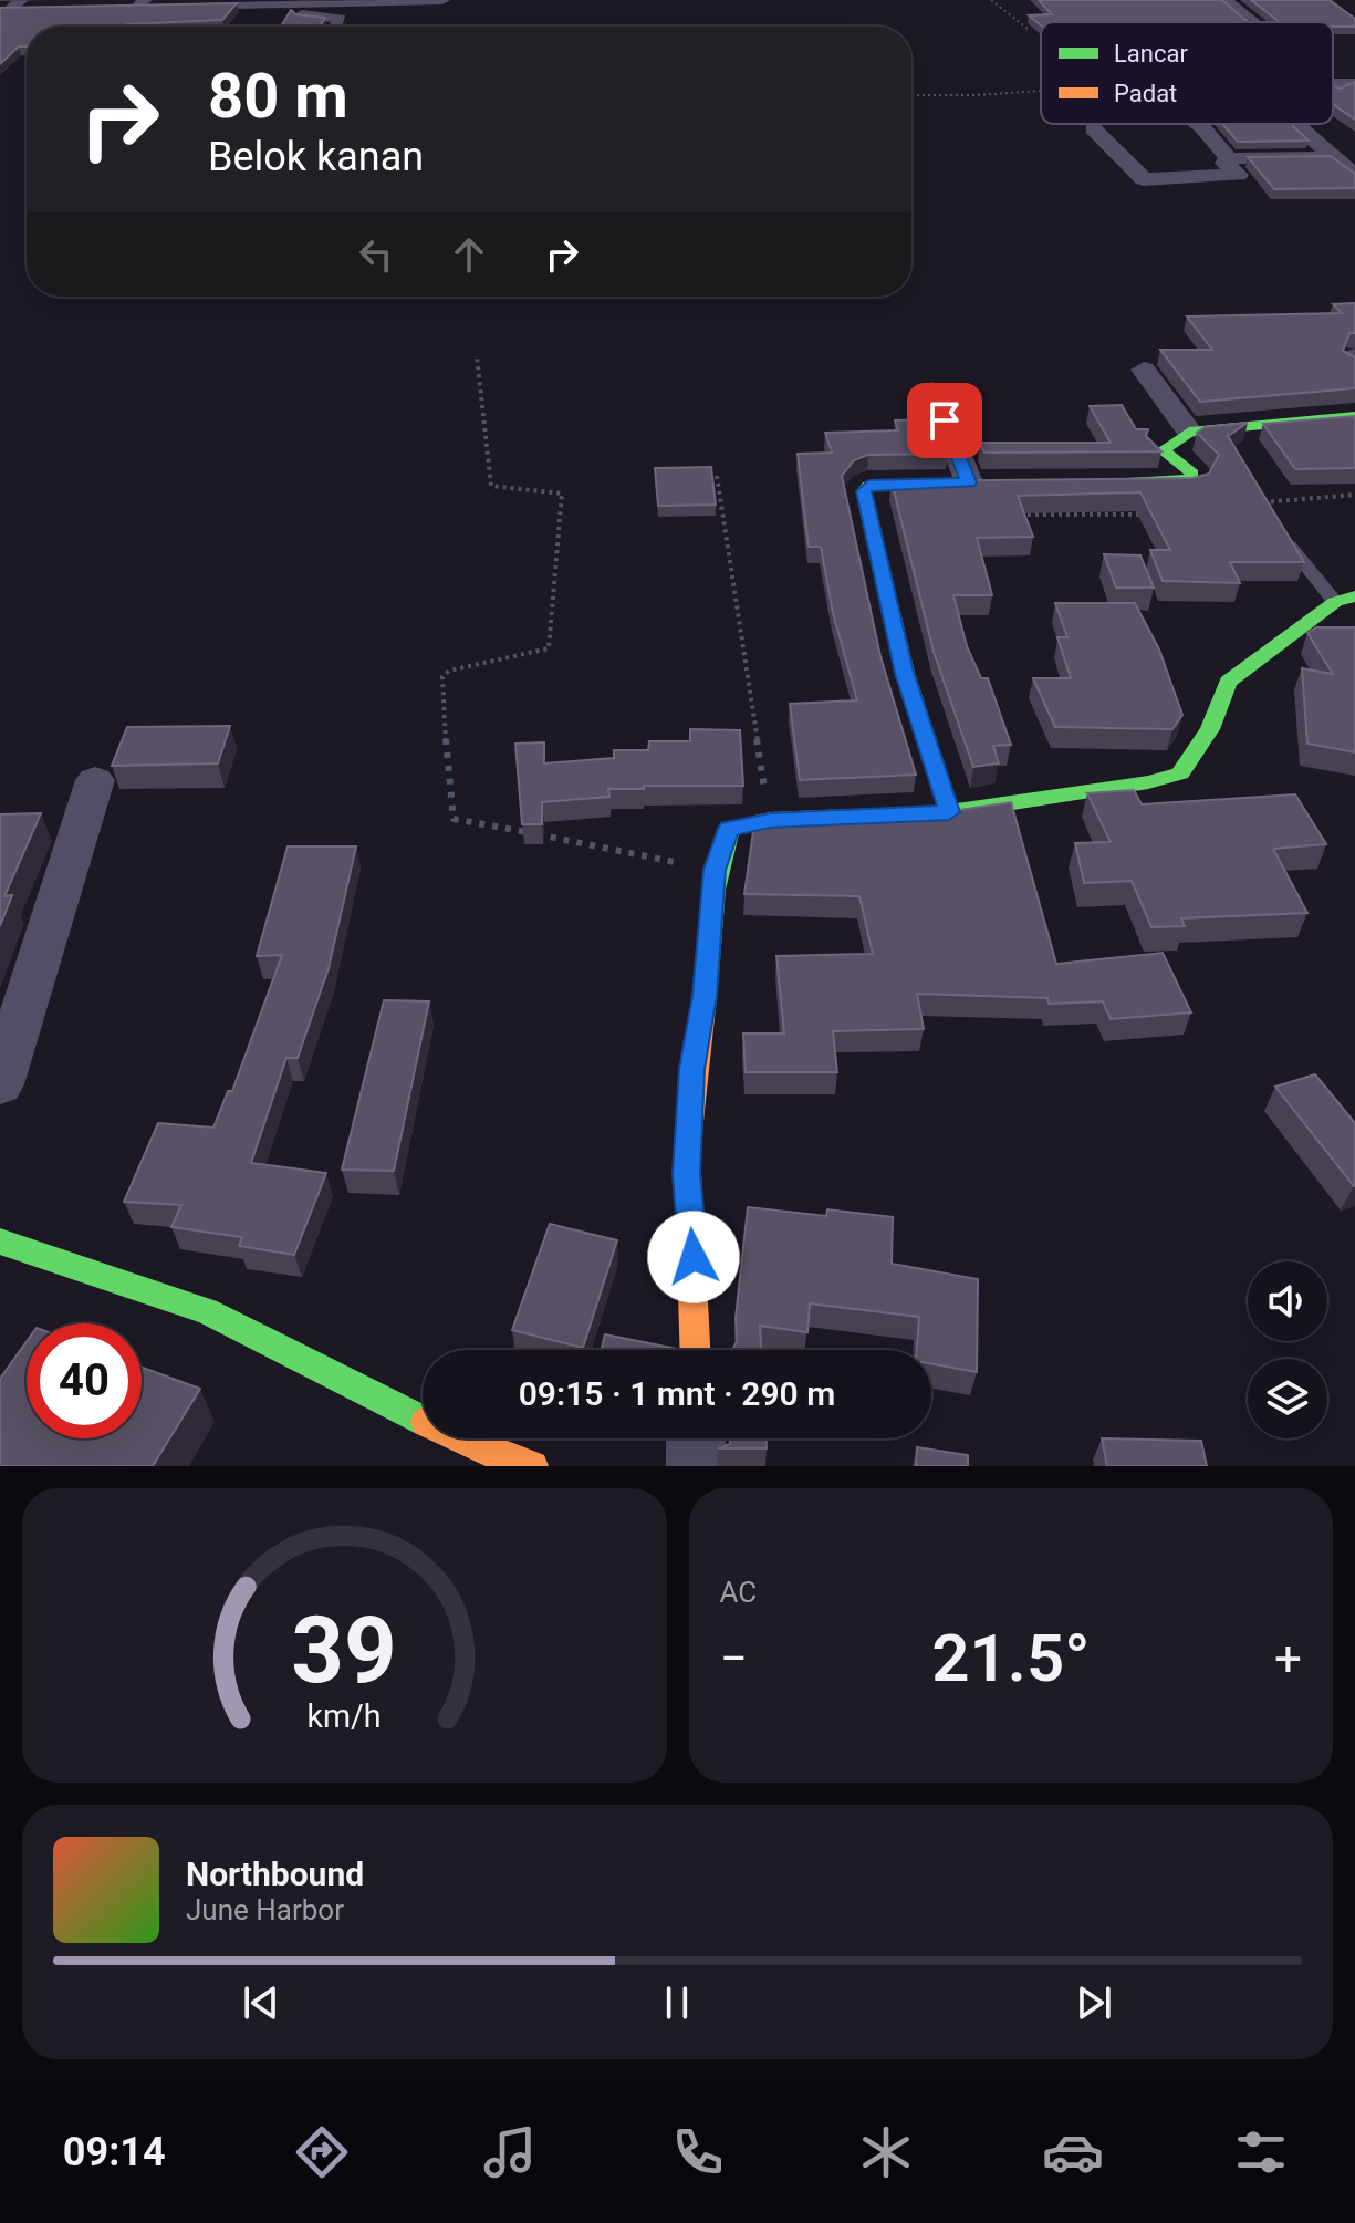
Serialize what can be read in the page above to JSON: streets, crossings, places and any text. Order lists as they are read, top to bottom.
{
  "legend": ["Lancar", "Padat"],
  "page": {
    "turn": ["80 m", "Belok kanan"],
    "limit": "40",
    "trip": "09:15 · 1 mnt · 290 m",
    "tile": "AC",
    "heat": ["−", "21.5°", "+"],
    "song": ["Northbound", "June Harbor"],
    "tabs": "09:14",
    "gauge": ["39", "km/h"]
  }
}
